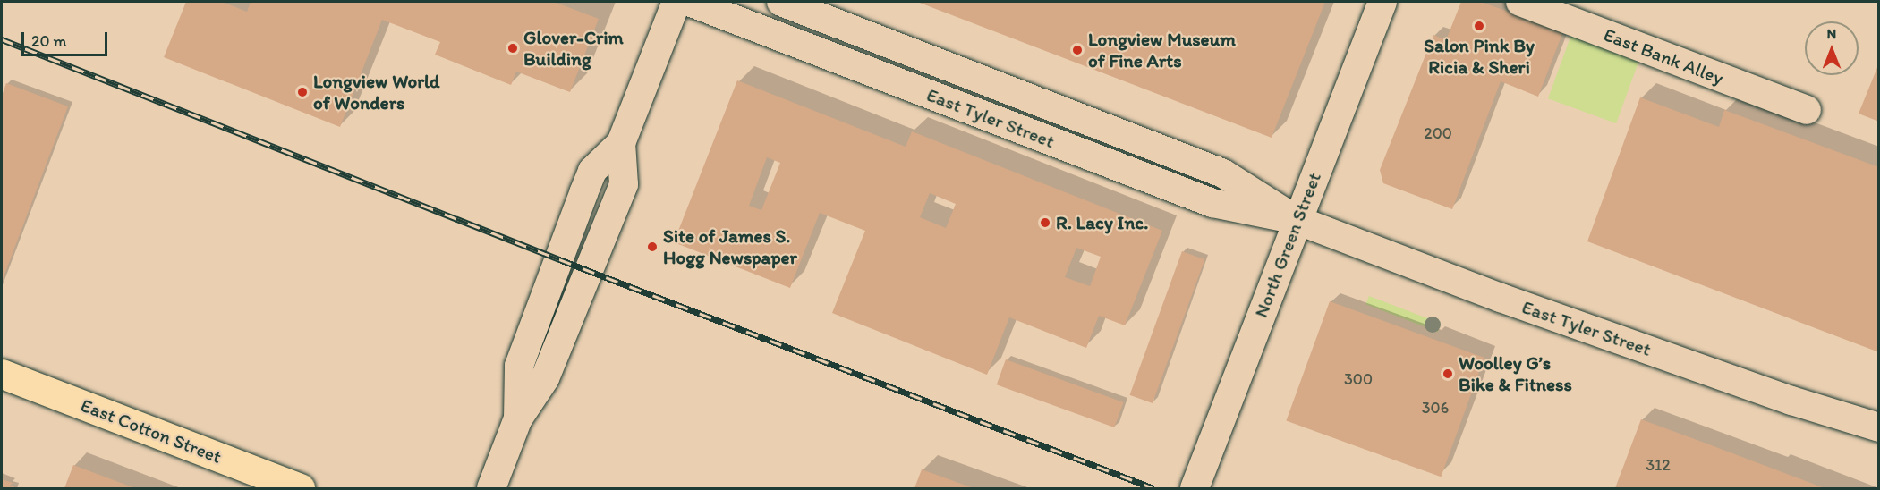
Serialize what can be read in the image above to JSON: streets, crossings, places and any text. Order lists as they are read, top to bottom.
{
  "streets": {
    "main road": ["East Cotton Street"],
    "street": ["East Bank Alley", "East Tyler Street", "North Green Street"]
  },
  "crossings": [
    ["East Tyler Street", "North Green Street"]
  ],
  "places": [
    "Salon Pink By Ricia & Sheri",
    "Glover-Crim Building",
    "Longview Museum of Fine Arts",
    "Longview World of Wonders",
    "R. Lacy Inc.",
    "Site of James S. Hogg Newspaper",
    "Woolley G’s Bike & Fitness"
  ],
  "house_numbers": [
    "200",
    "300",
    "306",
    "312"
  ],
  "scale_bar": "20 m",
  "north": "top"
}
